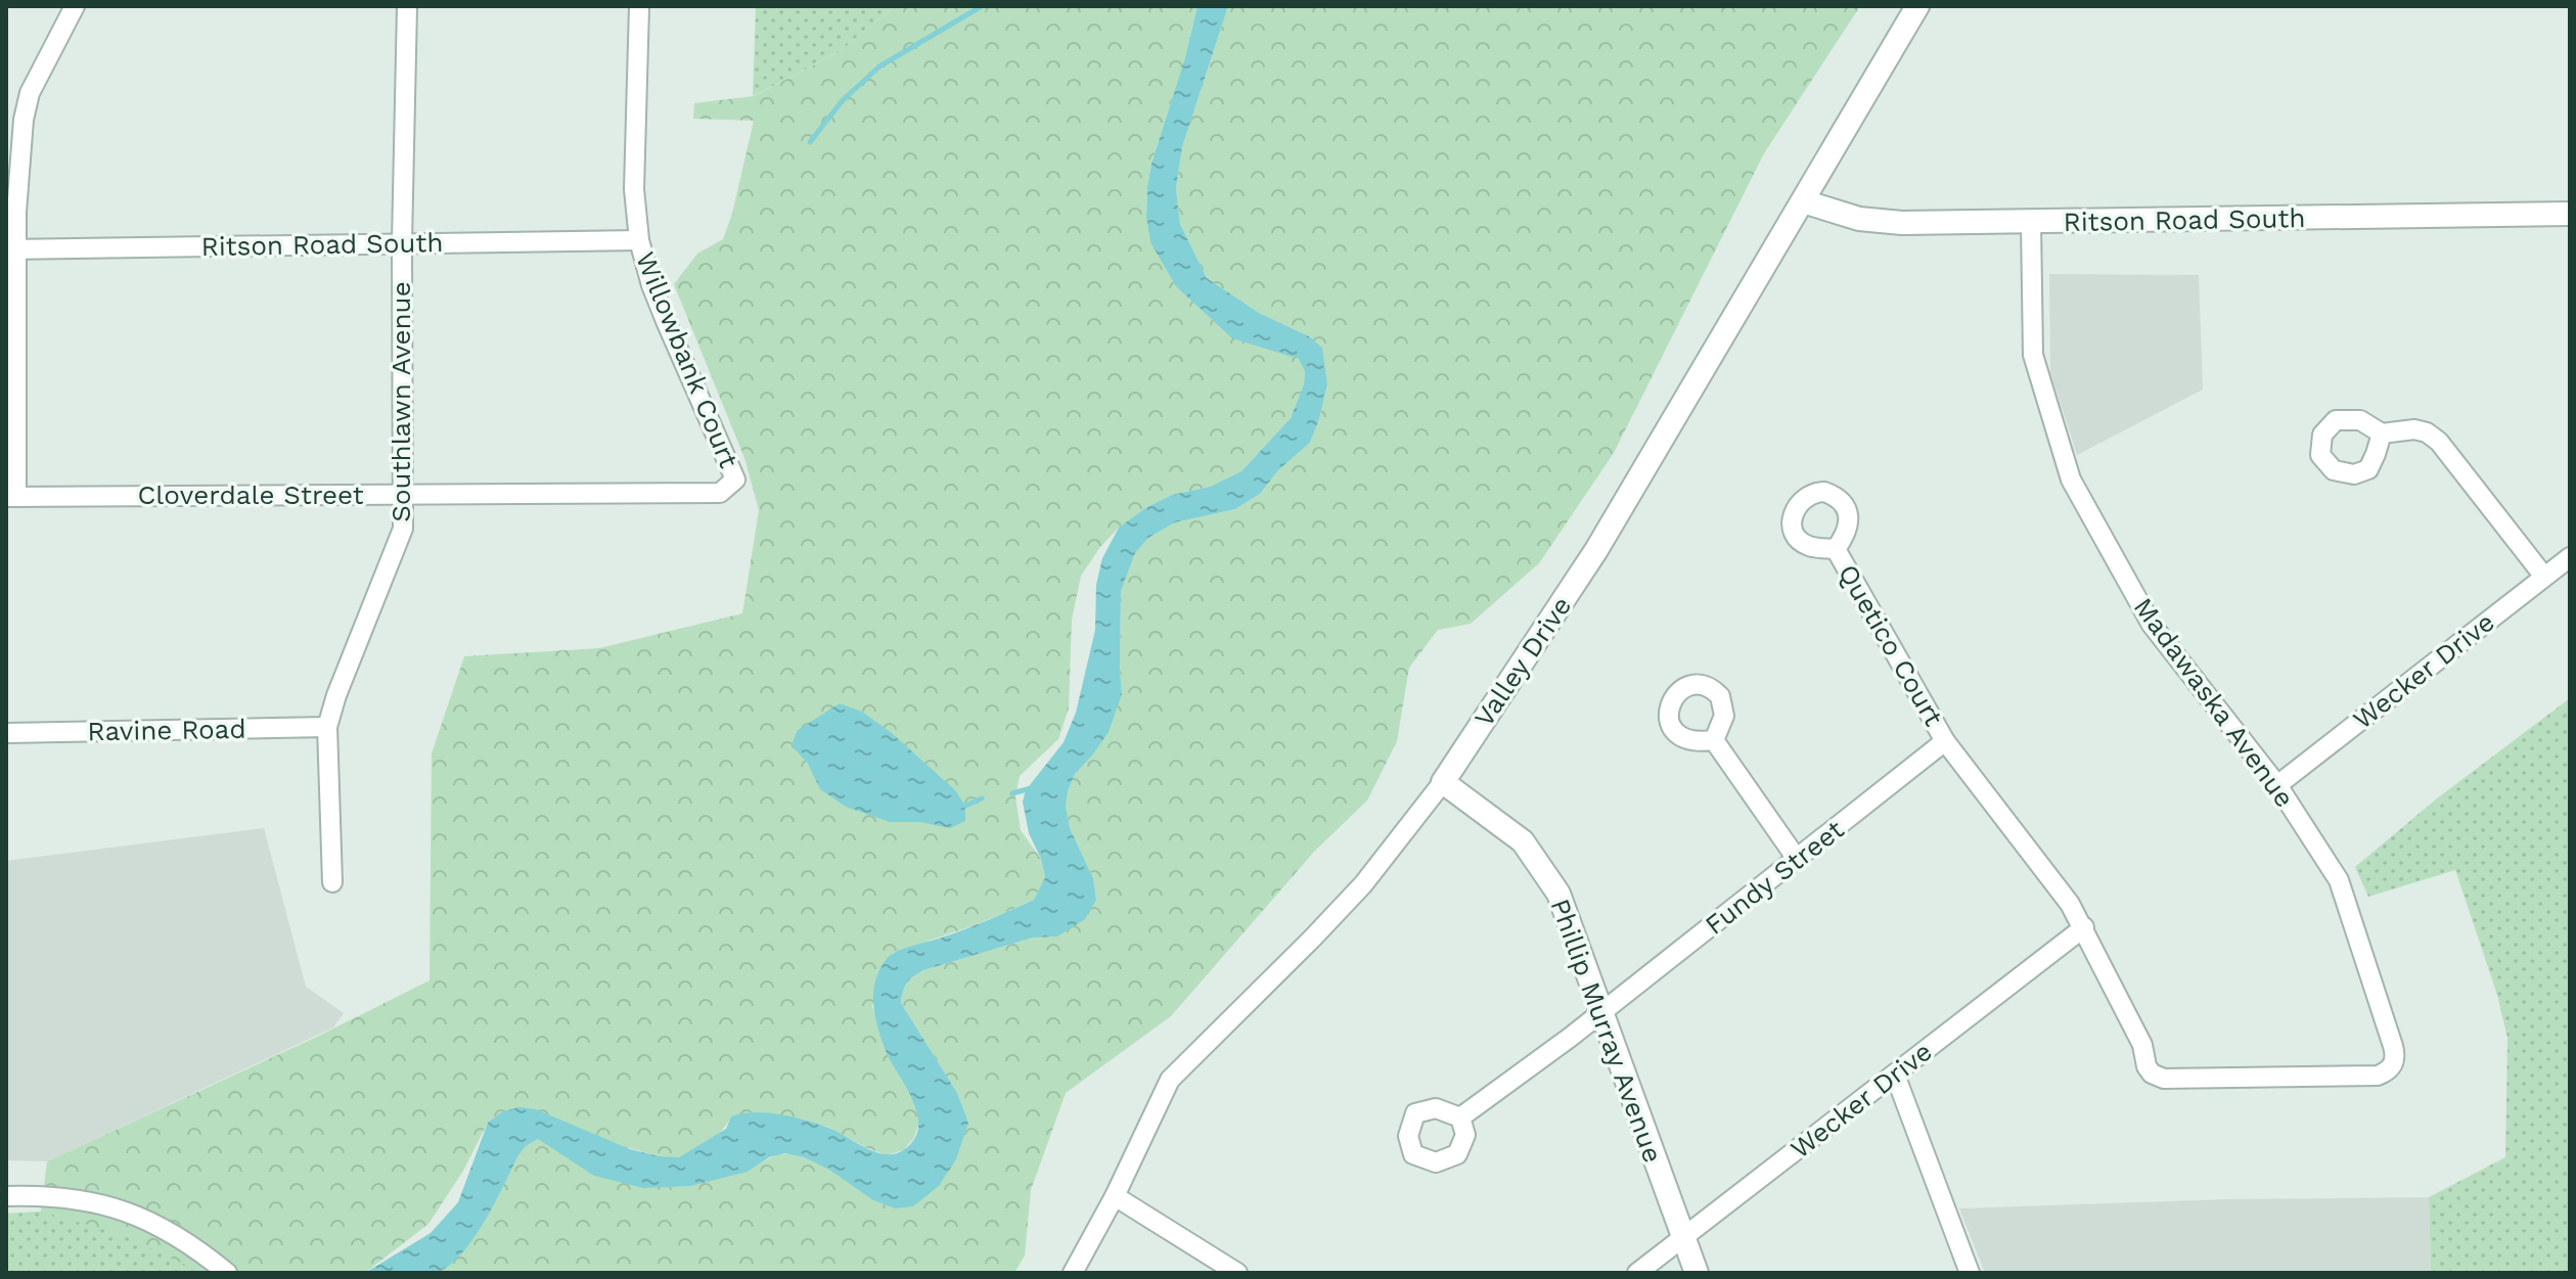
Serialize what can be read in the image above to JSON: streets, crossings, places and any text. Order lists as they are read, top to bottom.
{
  "streets": {
    "street": [
      "Ritson Road South",
      "Willowbank Court",
      "Southlawn Avenue",
      "Cloverdale Street",
      "Quetico Court",
      "Valley Drive",
      "Wecker Drive",
      "Madawaska Avenue",
      "Ravine Road",
      "Fundy Street",
      "Phillip Murray Avenue"
    ]
  },
  "crossings": [
    ["Ritson Road South", "Willowbank Court"],
    ["Ritson Road South", "Southlawn Avenue"],
    ["Ritson Road South", "Valley Drive"],
    ["Ritson Road South", "Madawaska Avenue"],
    ["Willowbank Court", "Cloverdale Street"],
    ["Southlawn Avenue", "Cloverdale Street"],
    ["Southlawn Avenue", "Ravine Road"],
    ["Quetico Court", "Wecker Drive"],
    ["Quetico Court", "Madawaska Avenue"],
    ["Quetico Court", "Fundy Street"],
    ["Valley Drive", "Phillip Murray Avenue"],
    ["Wecker Drive", "Madawaska Avenue"],
    ["Wecker Drive", "Phillip Murray Avenue"],
    ["Fundy Street", "Phillip Murray Avenue"]
  ]
}
